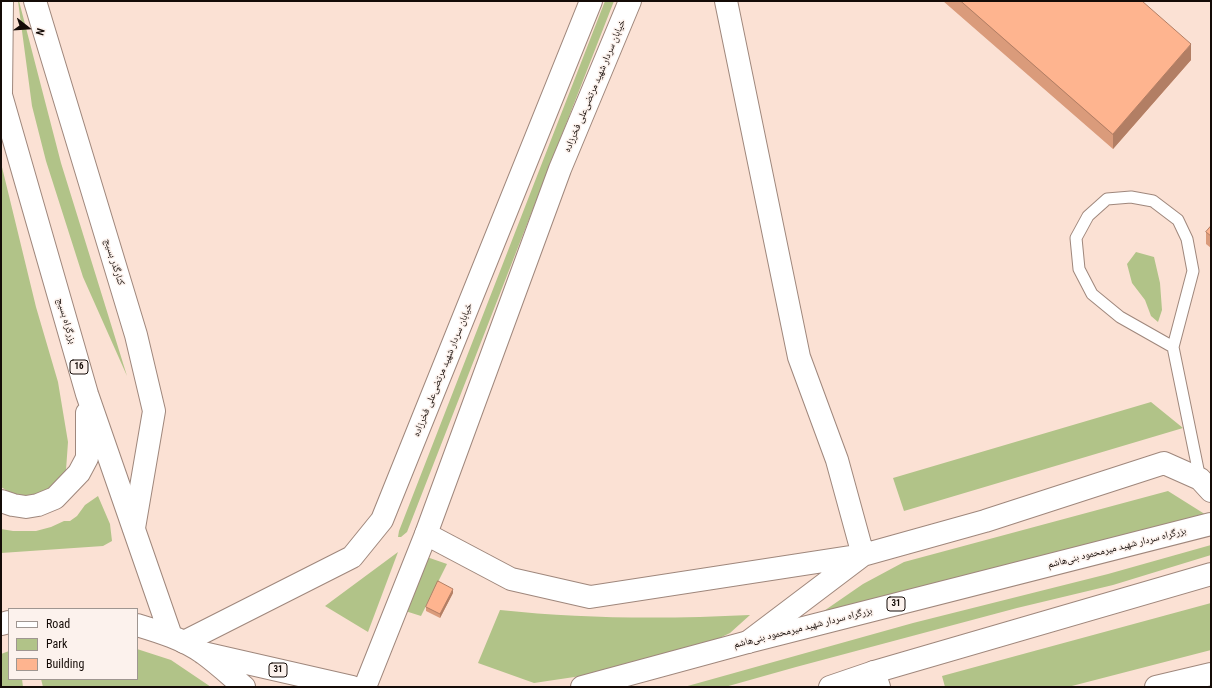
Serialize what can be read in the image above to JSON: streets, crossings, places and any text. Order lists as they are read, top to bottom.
{
  "streets": {
    "main road": [
      "خیابان سردار شهید مرتضی‌علی فخرزاده",
      "کنارگذر بسیج",
      "بزرگراه بسیج",
      "16",
      "بزرگراه سردار شهید میرمحمود بنی‌هاشم",
      "31"
    ]
  },
  "crossings": [
    ["خیابان سردار شهید مرتضی‌علی فخرزاده", "بزرگراه بسیج"],
    ["کنارگذر بسیج", "بزرگراه بسیج"]
  ],
  "legend": ["Road", "Park", "Building"],
  "north": "right"
}
